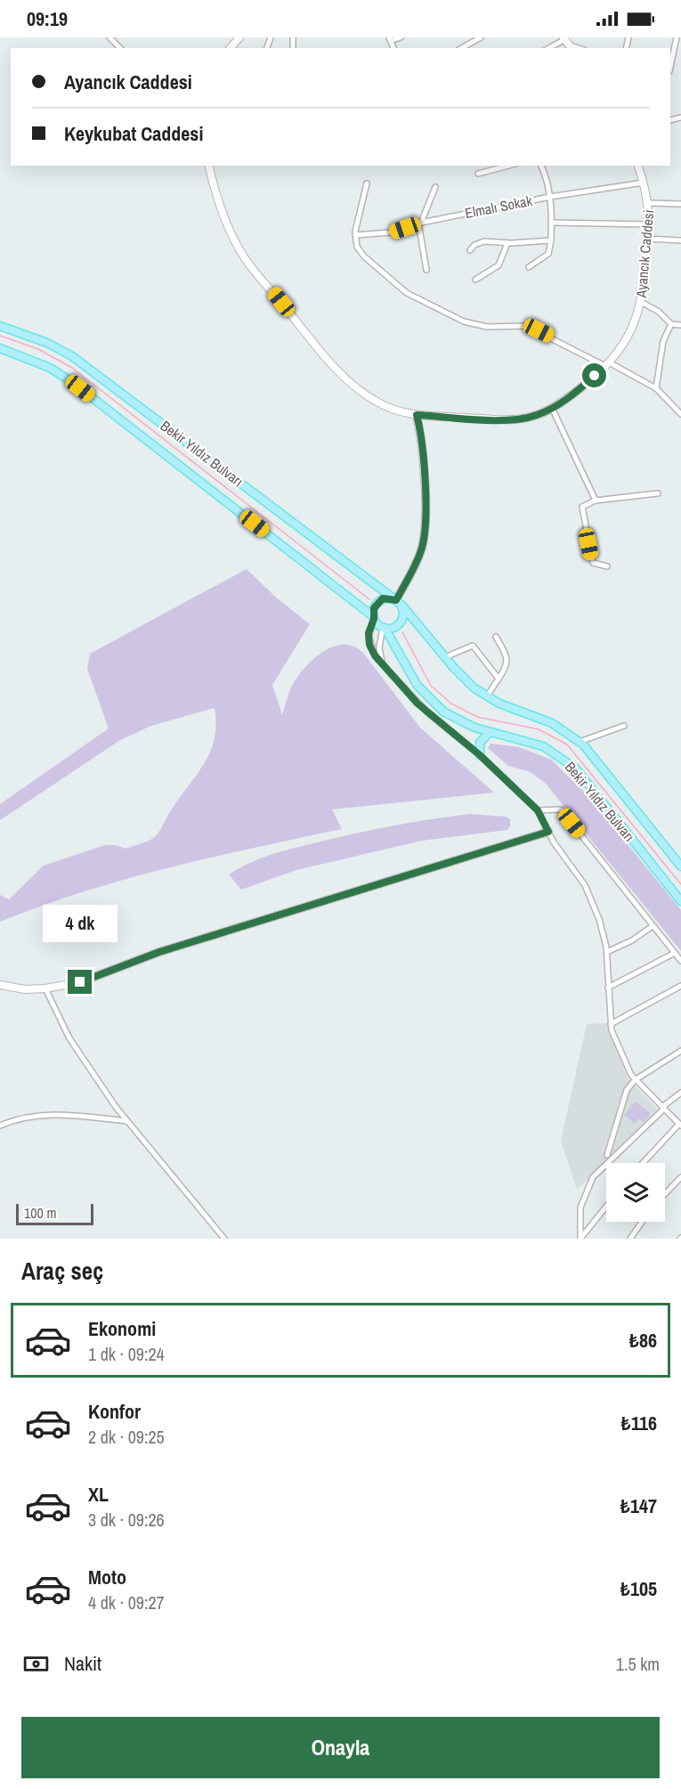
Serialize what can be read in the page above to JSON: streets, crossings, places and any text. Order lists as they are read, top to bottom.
{
  "streets": {
    "main road": ["Bekir Yıldız Bulvarı"],
    "street": ["Elmalı Sokak", "Ayancık Caddesi"]
  },
  "crossings": [
    ["Elmalı Sokak", "Ayancık Caddesi"]
  ],
  "scale_bar": "100 m",
  "page": {
    "status": "09:19",
    "banner": ["Ayancık Caddesi", "Keykubat Caddesi"],
    "bubble": "4 dk",
    "scale": "100 m",
    "heading": "Araç seç",
    "list": [
      {
        "name": "Ekonomi",
        "note": "1 dk · 09:24",
        "value": "₺86"
      },
      {
        "name": "Konfor",
        "note": "2 dk · 09:25",
        "value": "₺116"
      },
      {
        "name": "XL",
        "note": "3 dk · 09:26",
        "value": "₺147"
      },
      {
        "name": "Moto",
        "note": "4 dk · 09:27",
        "value": "₺105"
      }
    ],
    "pay": ["Nakit", "1.5 km"],
    "buttons": "Onayla"
  }
}
